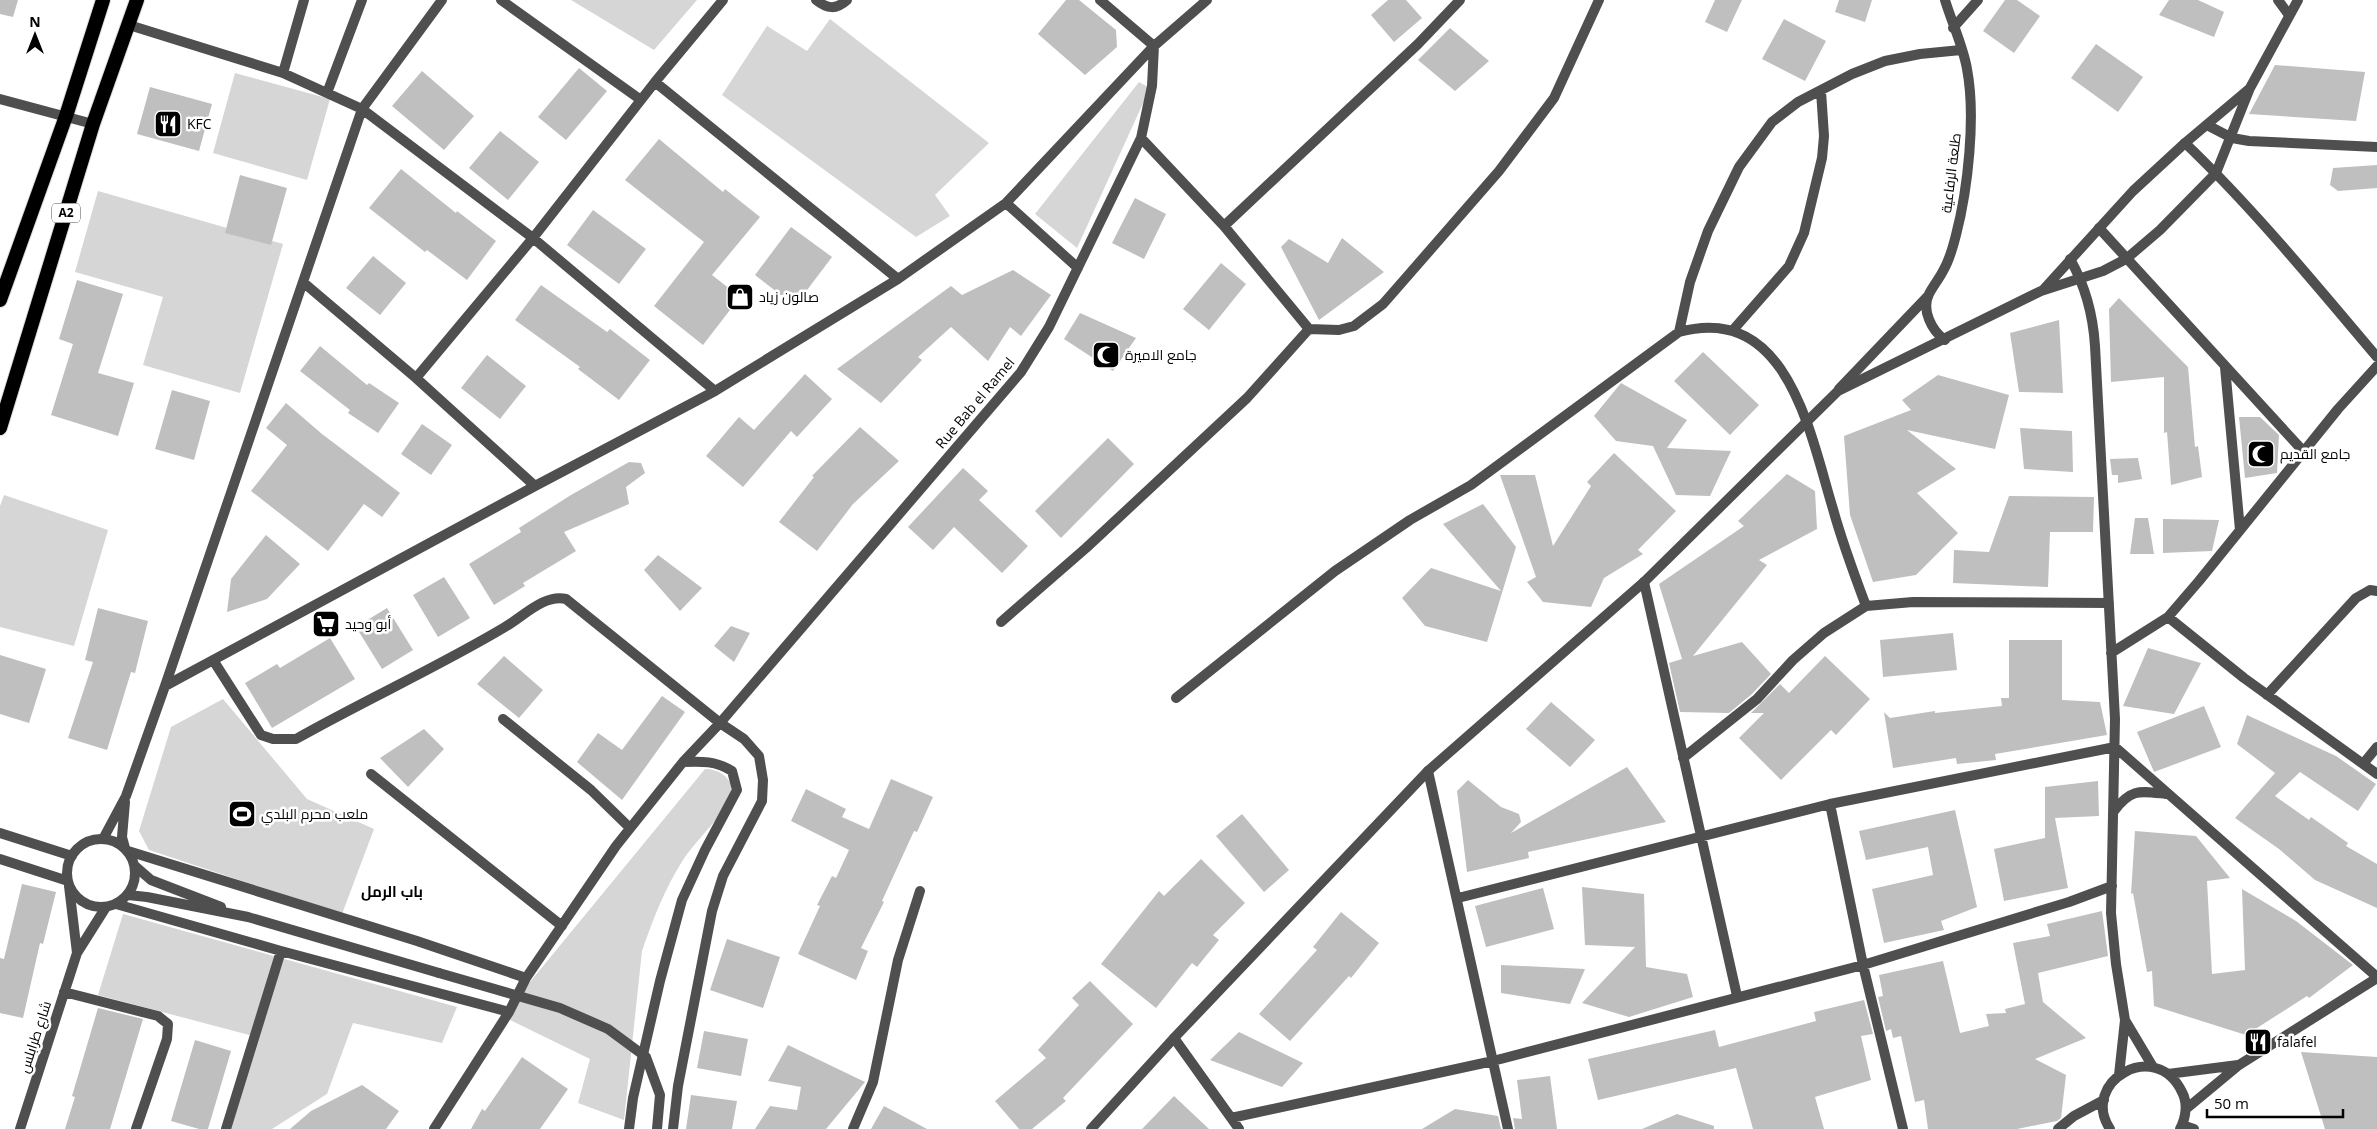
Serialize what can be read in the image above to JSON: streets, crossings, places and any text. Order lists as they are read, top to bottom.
{
  "streets": {
    "highway": ["A2"],
    "street": ["طلعة الرفاعية", "Rue Bab el Ramel", "شارع طرابلس"]
  },
  "districts": ["باب الرمل"],
  "places": {
    "restaurant": ["KFC", "falafel"],
    "shop": ["صالون زياد"],
    "mosque": ["جامع الاميرة", "جامع القديم"],
    "supermarket": ["أبو وحيد"],
    "sports": ["ملعب محرم البلدي"]
  },
  "scale_bar": "50 m",
  "north": "top"
}
